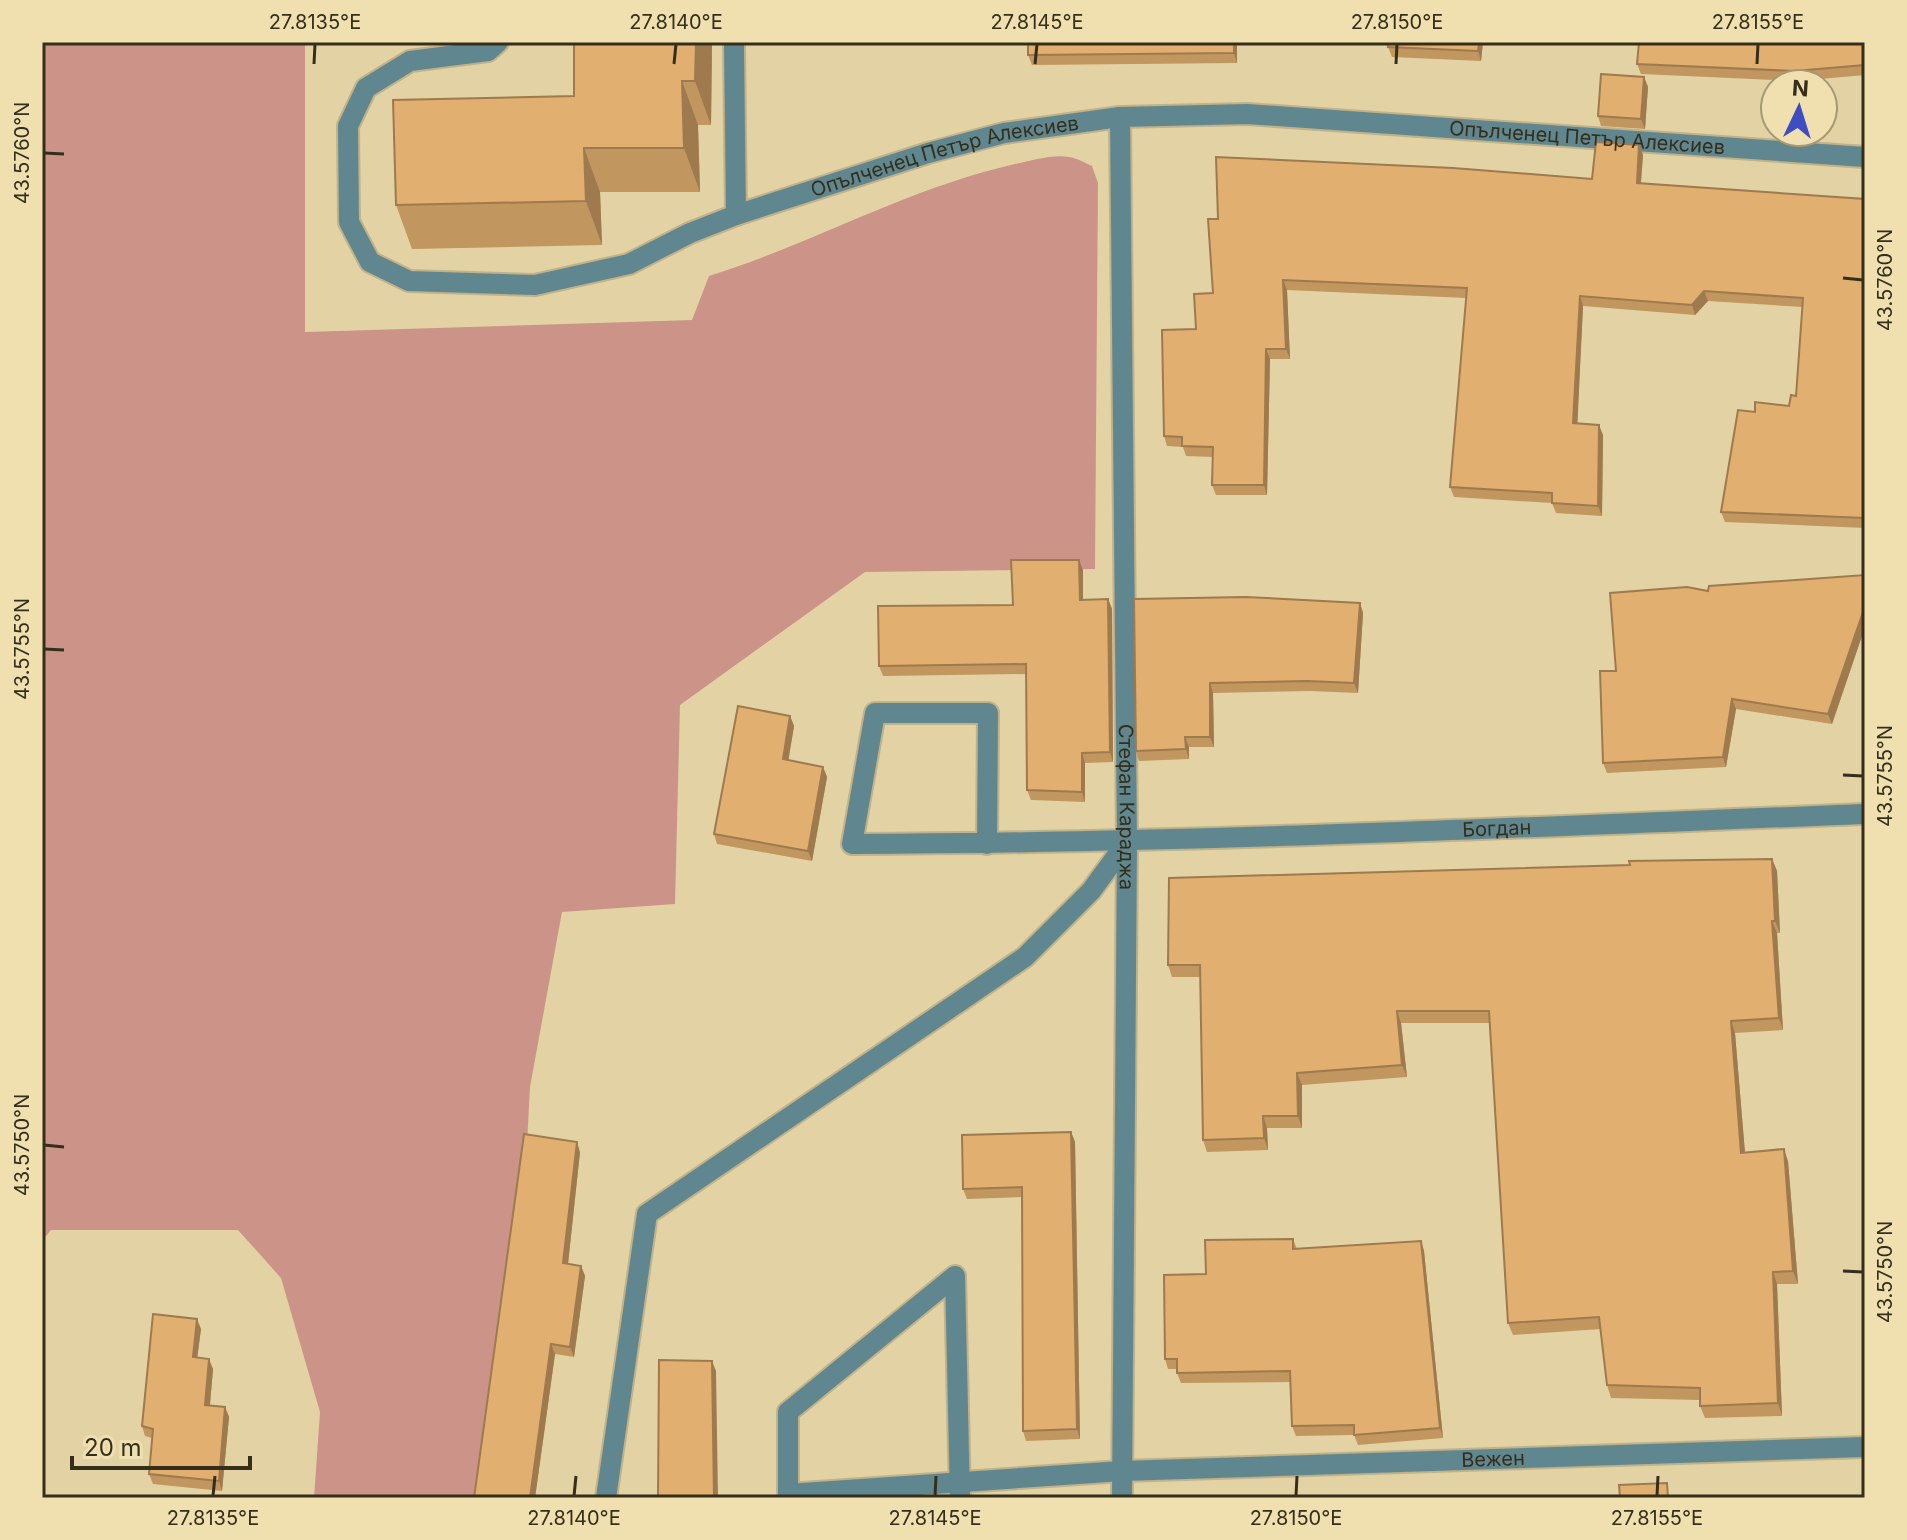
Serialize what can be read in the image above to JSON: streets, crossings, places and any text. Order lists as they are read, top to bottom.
{
  "streets": {
    "street": [
      "Опълченец Петър Алексиев",
      "Стефан Караджа",
      "Богдан",
      "Вежен"
    ]
  },
  "crossings": [
    ["Опълченец Петър Алексиев", "Стефан Караджа"],
    ["Стефан Караджа", "Богдан"],
    ["Стефан Караджа", "Вежен"]
  ],
  "scale_bar": "20 m",
  "north": "top",
  "coordinates": [
    "27.8135°E",
    "27.8140°E",
    "27.8145°E",
    "27.8150°E",
    "27.8155°E",
    "43.5760°N",
    "43.5755°N",
    "43.5750°N"
  ]
}
